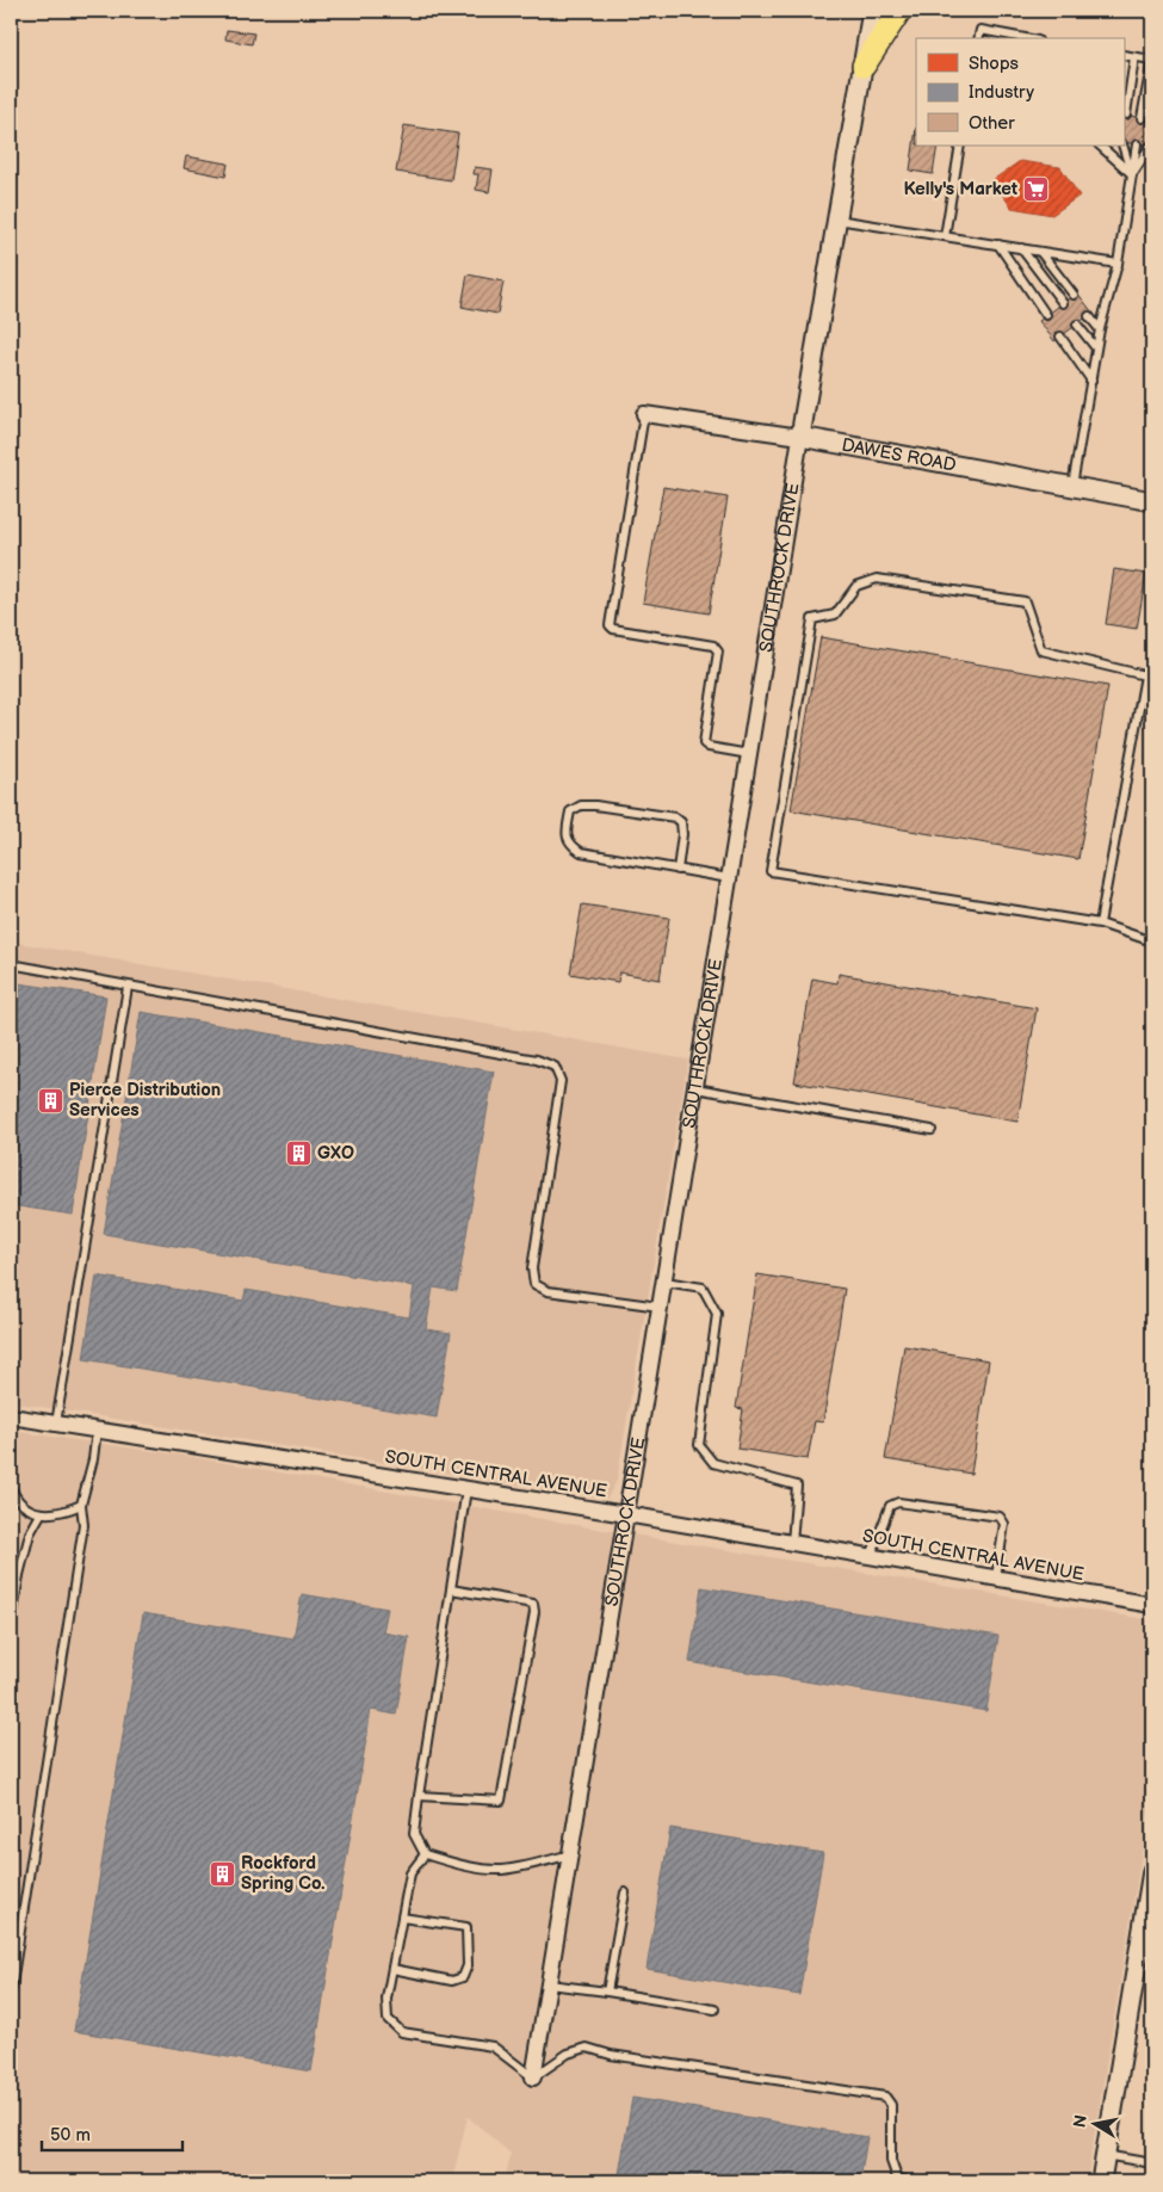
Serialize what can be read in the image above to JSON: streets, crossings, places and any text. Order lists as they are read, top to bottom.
{
  "streets": {
    "street": ["DAWES ROAD", "SOUTHROCK DRIVE", "SOUTH CENTRAL AVENUE"]
  },
  "crossings": [
    ["DAWES ROAD", "SOUTHROCK DRIVE"],
    ["SOUTHROCK DRIVE", "SOUTH CENTRAL AVENUE"]
  ],
  "places": {
    "supermarket": ["Kelly's Market"],
    "building": ["Pierce Distribution Services", "GXO", "Rockford Spring Co."]
  },
  "legend": ["Shops", "Industry", "Other"],
  "scale_bar": "50 m",
  "north": "left"
}
